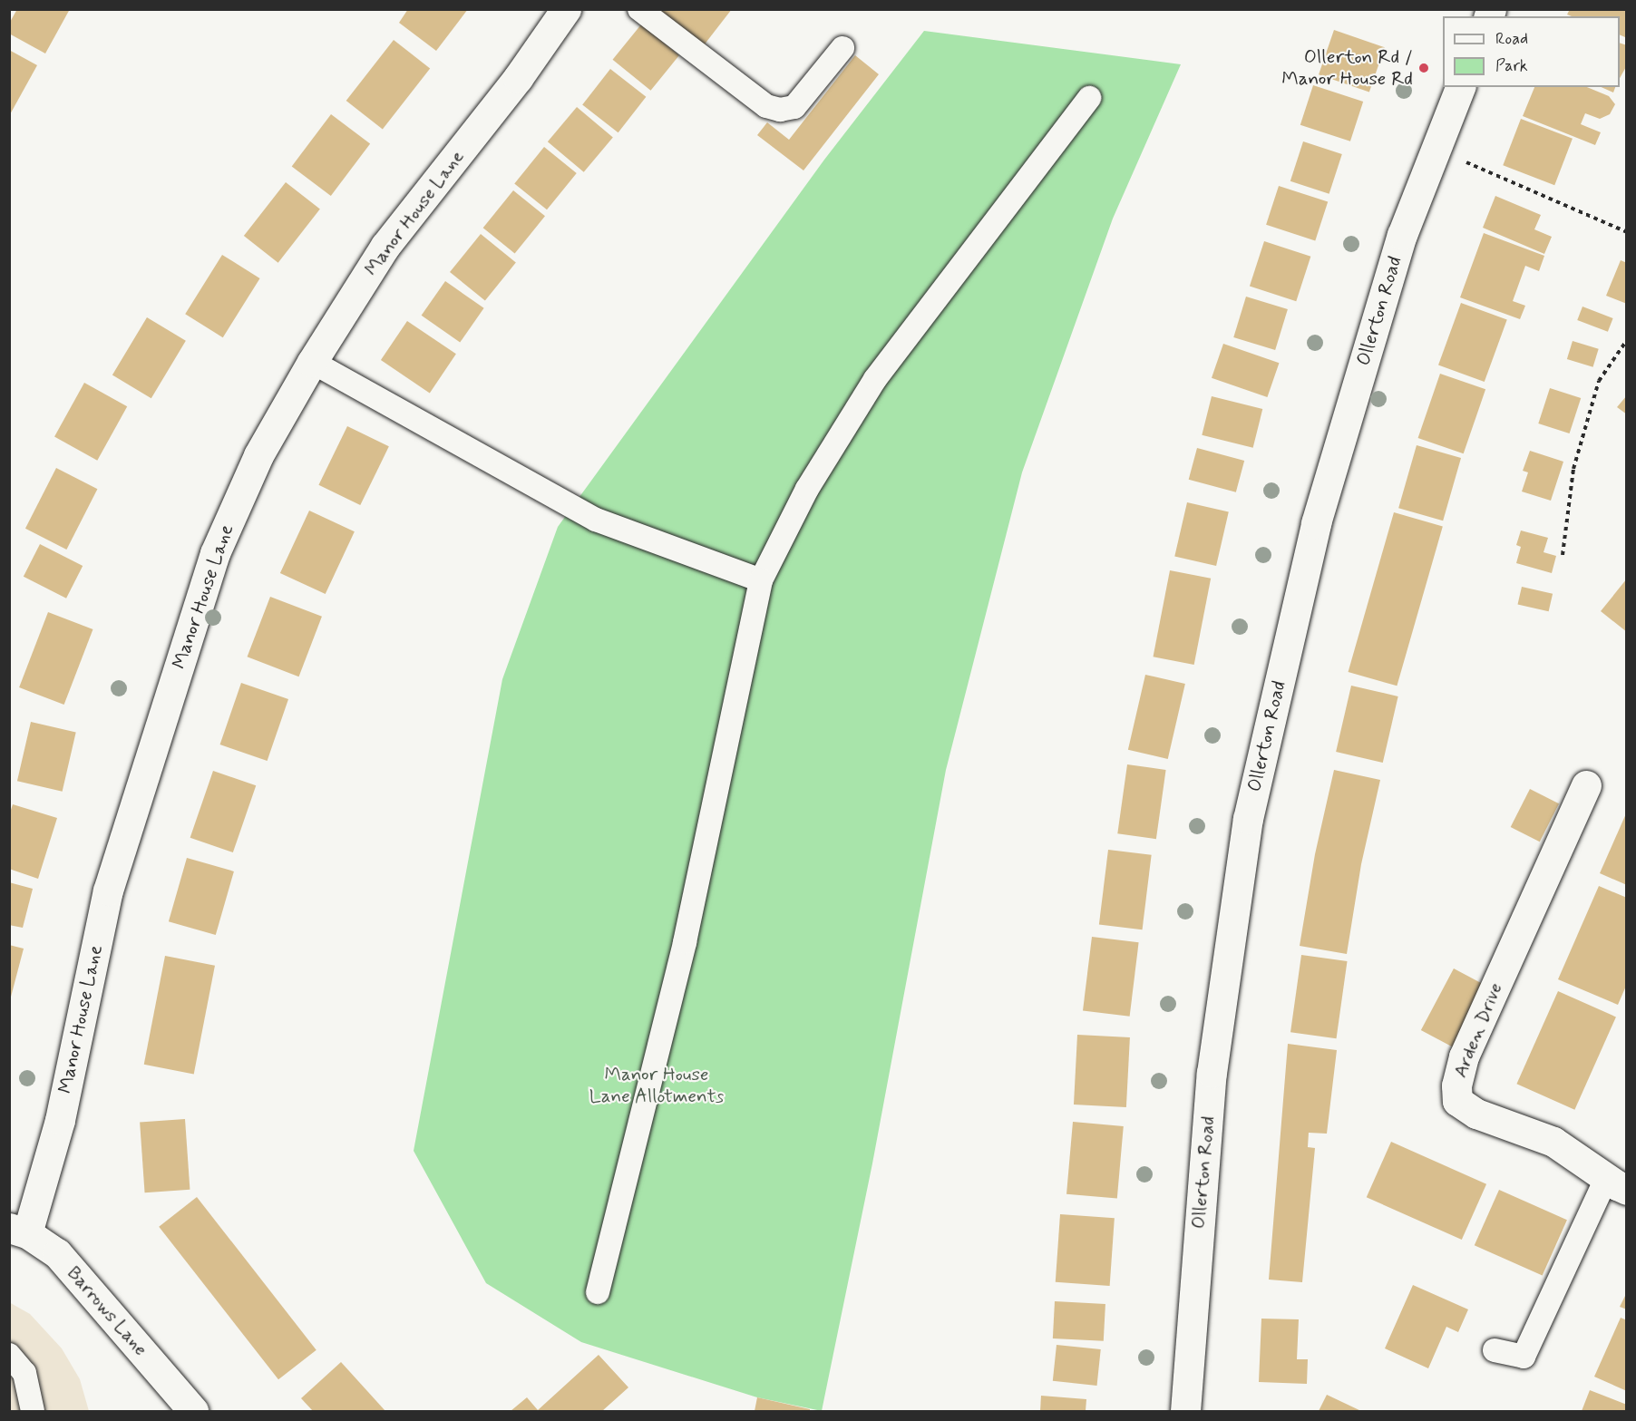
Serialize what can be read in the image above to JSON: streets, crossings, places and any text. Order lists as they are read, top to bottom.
{
  "streets": {
    "street": [
      "Manor House Lane",
      "Ollerton Road",
      "Arden Drive",
      "Barrows Lane"
    ]
  },
  "crossings": [
    ["Manor House Lane", "Barrows Lane"]
  ],
  "parks": ["Manor House Lane Allotments"],
  "places": ["Ollerton Rd / Manor House Rd"],
  "legend": ["Road", "Park"]
}
